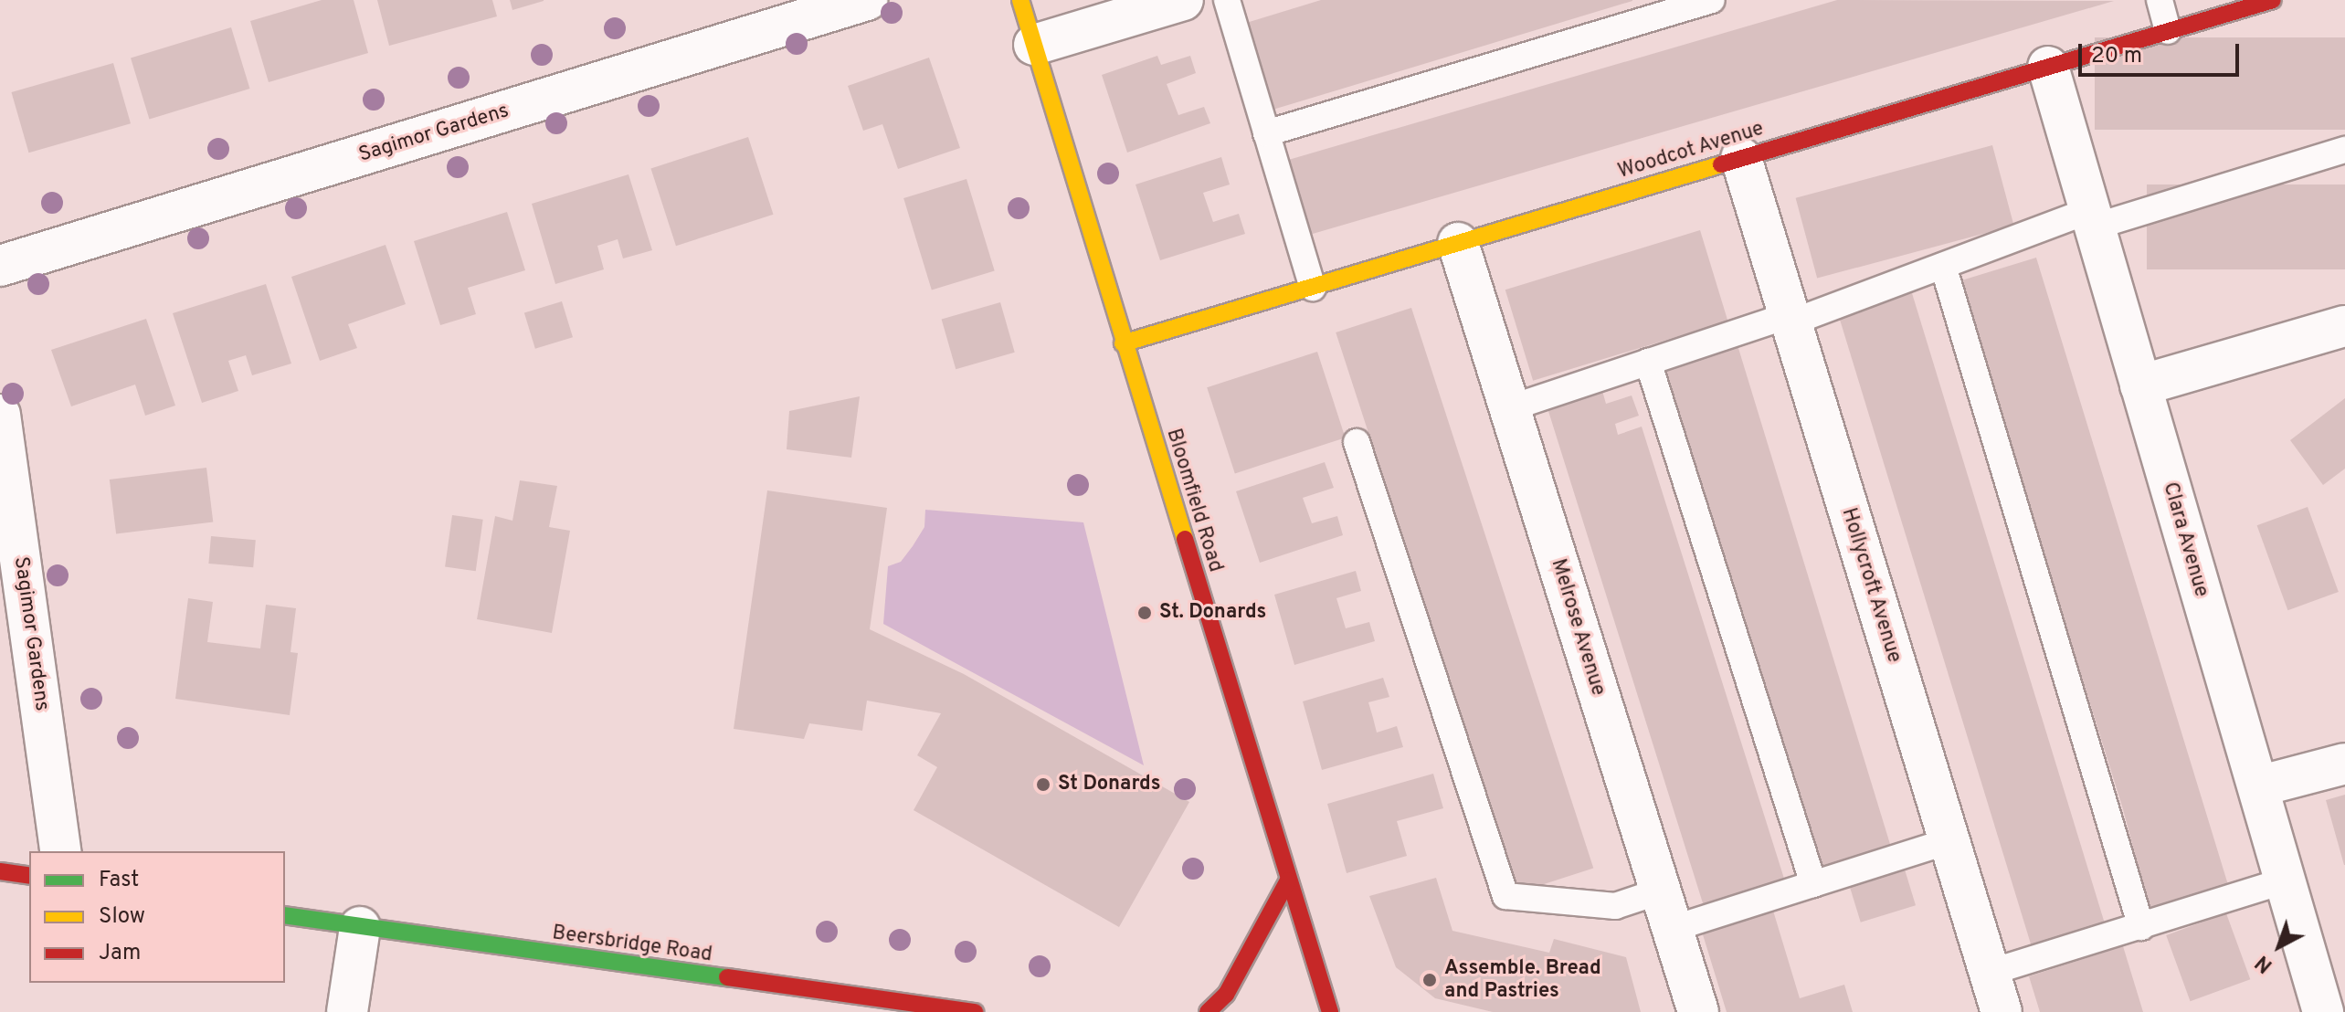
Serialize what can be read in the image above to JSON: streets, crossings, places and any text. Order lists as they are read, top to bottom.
{
  "streets": {
    "street": [
      "Sagimor Gardens",
      "Woodcot Avenue",
      "Bloomfield Road",
      "Clara Avenue",
      "Hollycroft Avenue",
      "Melrose Avenue",
      "Beersbridge Road"
    ]
  },
  "crossings": [
    ["Woodcot Avenue", "Bloomfield Road"],
    ["Woodcot Avenue", "Clara Avenue"],
    ["Woodcot Avenue", "Hollycroft Avenue"],
    ["Woodcot Avenue", "Melrose Avenue"]
  ],
  "places": ["St. Donards", "St Donards", "Assemble. Bread and Pastries"],
  "legend": ["Fast", "Slow", "Jam"],
  "scale_bar": "20 m",
  "north": "bottom left"
}
